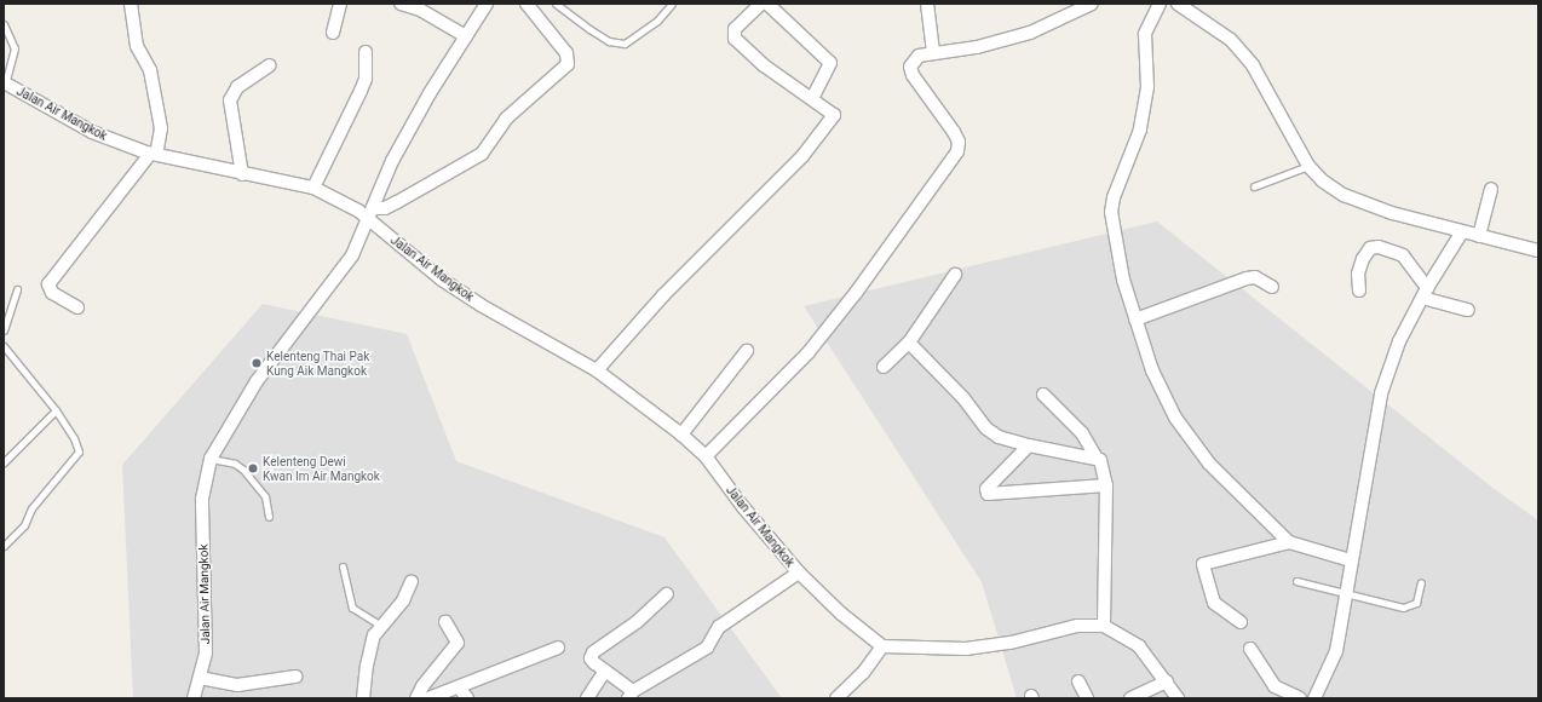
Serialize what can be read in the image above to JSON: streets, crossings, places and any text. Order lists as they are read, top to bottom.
{
  "streets": {
    "street": ["Jalan Air Mangkok"]
  },
  "places": ["Kelenteng Thai Pak Kung Aik Mangkok", "Kelenteng Dewi Kwan Im Air Mangkok"]
}
